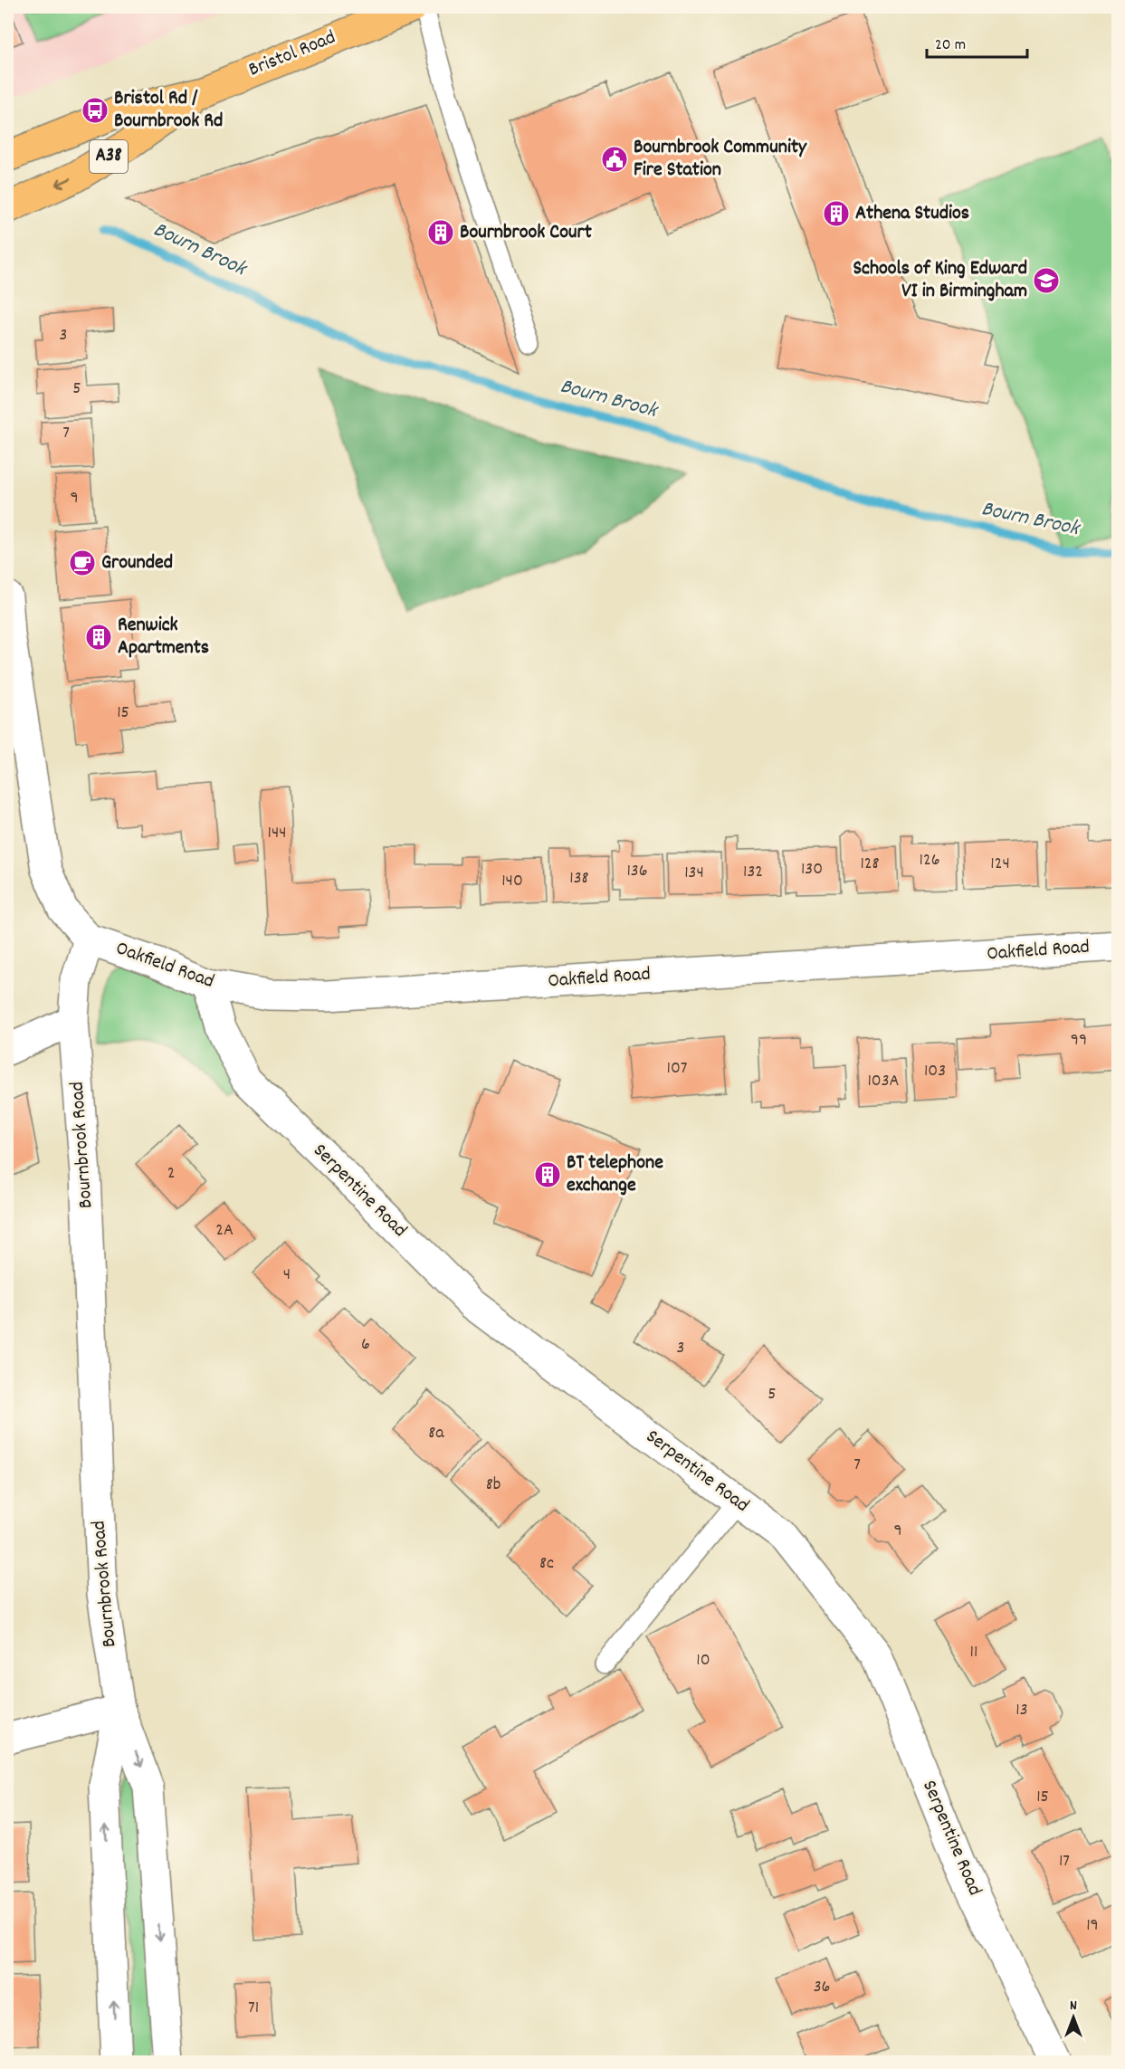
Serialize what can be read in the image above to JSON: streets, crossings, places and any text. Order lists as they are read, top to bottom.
{
  "streets": {
    "highway": ["Bristol Road", "A38"],
    "street": ["Oakfield Road", "Bournbrook Road", "Serpentine Road"]
  },
  "crossings": [
    ["Oakfield Road", "Bournbrook Road"],
    ["Oakfield Road", "Serpentine Road"]
  ],
  "water": ["Bourn Brook"],
  "places": {
    "bus stop": ["Bristol Rd / Bournbrook Rd"],
    "public building": ["Bournbrook Community Fire Station"],
    "building": [
      "Athena Studios",
      "Bournbrook Court",
      "Renwick Apartments",
      "BT telephone exchange"
    ],
    "school or university": ["Schools of King Edward VI in Birmingham"],
    "cafe": ["Grounded"]
  },
  "house_numbers": [
    "3",
    "5",
    "7",
    "9",
    "15",
    "144",
    "126",
    "128",
    "124",
    "130",
    "136",
    "132",
    "134",
    "138",
    "140",
    "99",
    "107",
    "103",
    "103A",
    "2",
    "2A",
    "4",
    "6",
    "3",
    "5",
    "8a",
    "7",
    "8b",
    "9",
    "8c",
    "11",
    "10",
    "13",
    "15",
    "17",
    "19",
    "36",
    "71"
  ],
  "scale_bar": "20 m",
  "north": "top"
}
